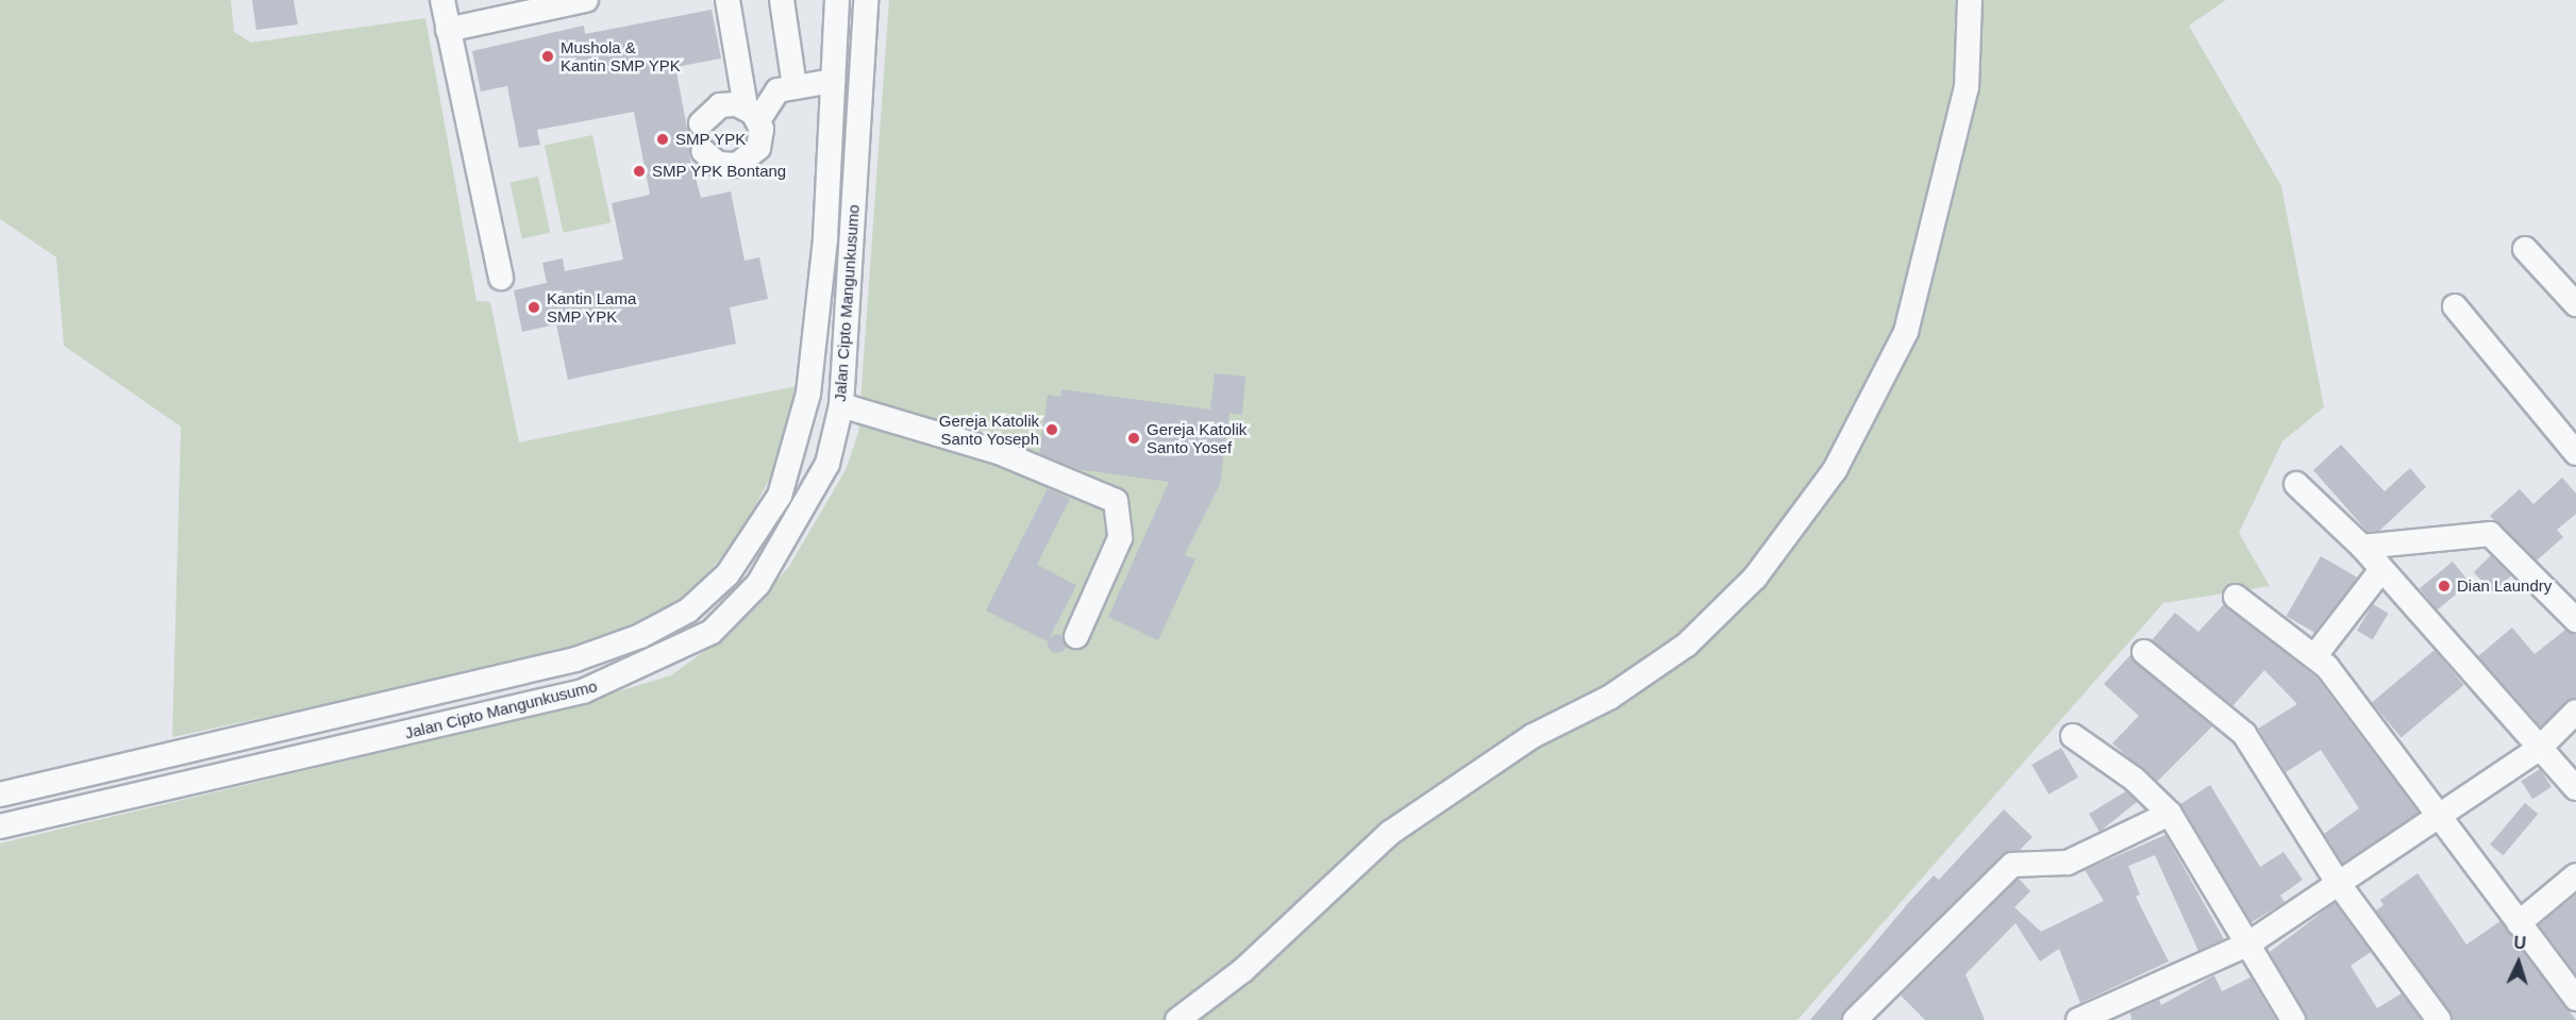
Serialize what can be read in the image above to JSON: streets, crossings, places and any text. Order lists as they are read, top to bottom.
{
  "streets": {
    "street": ["Jalan Cipto Mangunkusumo"]
  },
  "places": [
    "Mushola & Kantin SMP YPK",
    "SMP YPK",
    "SMP YPK Bontang",
    "Kantin Lama SMP YPK",
    "Gereja Katolik Santo Yoseph",
    "Gereja Katolik Santo Yosef",
    "Dian Laundry"
  ],
  "north": "top"
}
